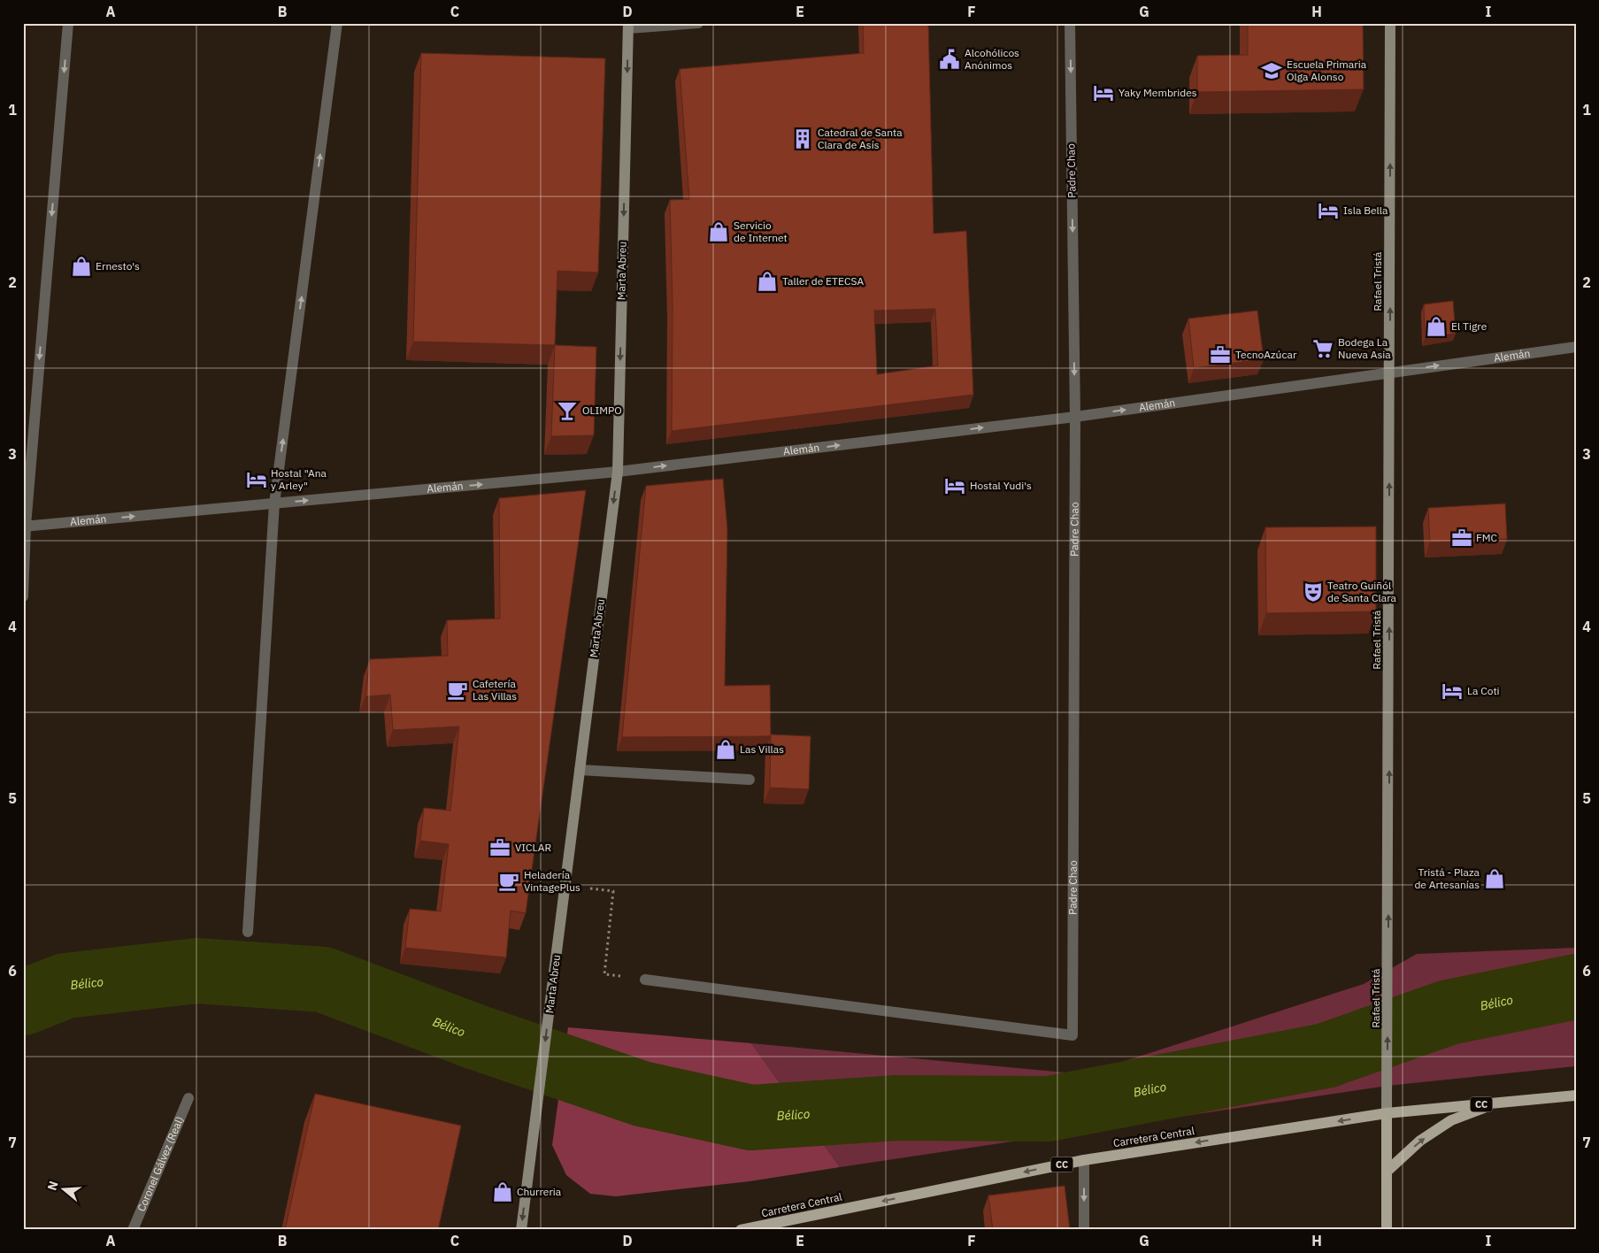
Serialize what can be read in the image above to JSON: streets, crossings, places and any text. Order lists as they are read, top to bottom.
{
  "streets": {
    "main road": [
      "Marta Abreu",
      "Rafael Tristá",
      "CC",
      "Carretera Central"
    ],
    "street": ["Padre Chao", "Alemán", "Coronel Gálvez (Real)"]
  },
  "crossings": [
    ["Padre Chao", "Alemán"],
    ["Marta Abreu", "Alemán"],
    ["Rafael Tristá", "Alemán"],
    ["Rafael Tristá", "Carretera Central"]
  ],
  "one_way": [
    "Marta Abreu",
    "Rafael Tristá",
    "Alemán",
    "Carretera Central"
  ],
  "water": ["Bélico"],
  "places": {
    "public building": ["Alcohólicos Anónimos"],
    "school or university": ["Escuela Primaria Olga Alonso"],
    "hotel": [
      "Yaky Membrides",
      "Isla Bella",
      "Hostal \"Ana y Arley\"",
      "Hostal Yudi's",
      "La Coti"
    ],
    "building": ["Catedral de Santa Clara de Asís"],
    "shop": [
      "Servicio de Internet",
      "Ernesto's",
      "Taller de ETECSA",
      "El Tigre",
      "Las Villas",
      "Tristá - Plaza de Artesanías",
      "Churreria"
    ],
    "supermarket": ["Bodega La Nueva Asia"],
    "office": ["TecnoAzúcar", "FMC", "VICLAR"],
    "bar": ["OLIMPO"],
    "theatre": ["Teatro Guiñól de Santa Clara"],
    "cafe": ["Cafetería Las Villas", "Heladería VintagePlus"]
  },
  "north": "left",
  "grid": {
    "columns": [
      "A",
      "B",
      "C",
      "D",
      "E",
      "F",
      "G",
      "H",
      "I"
    ],
    "rows": [
      "1",
      "2",
      "3",
      "4",
      "5",
      "6",
      "7"
    ]
  }
}
